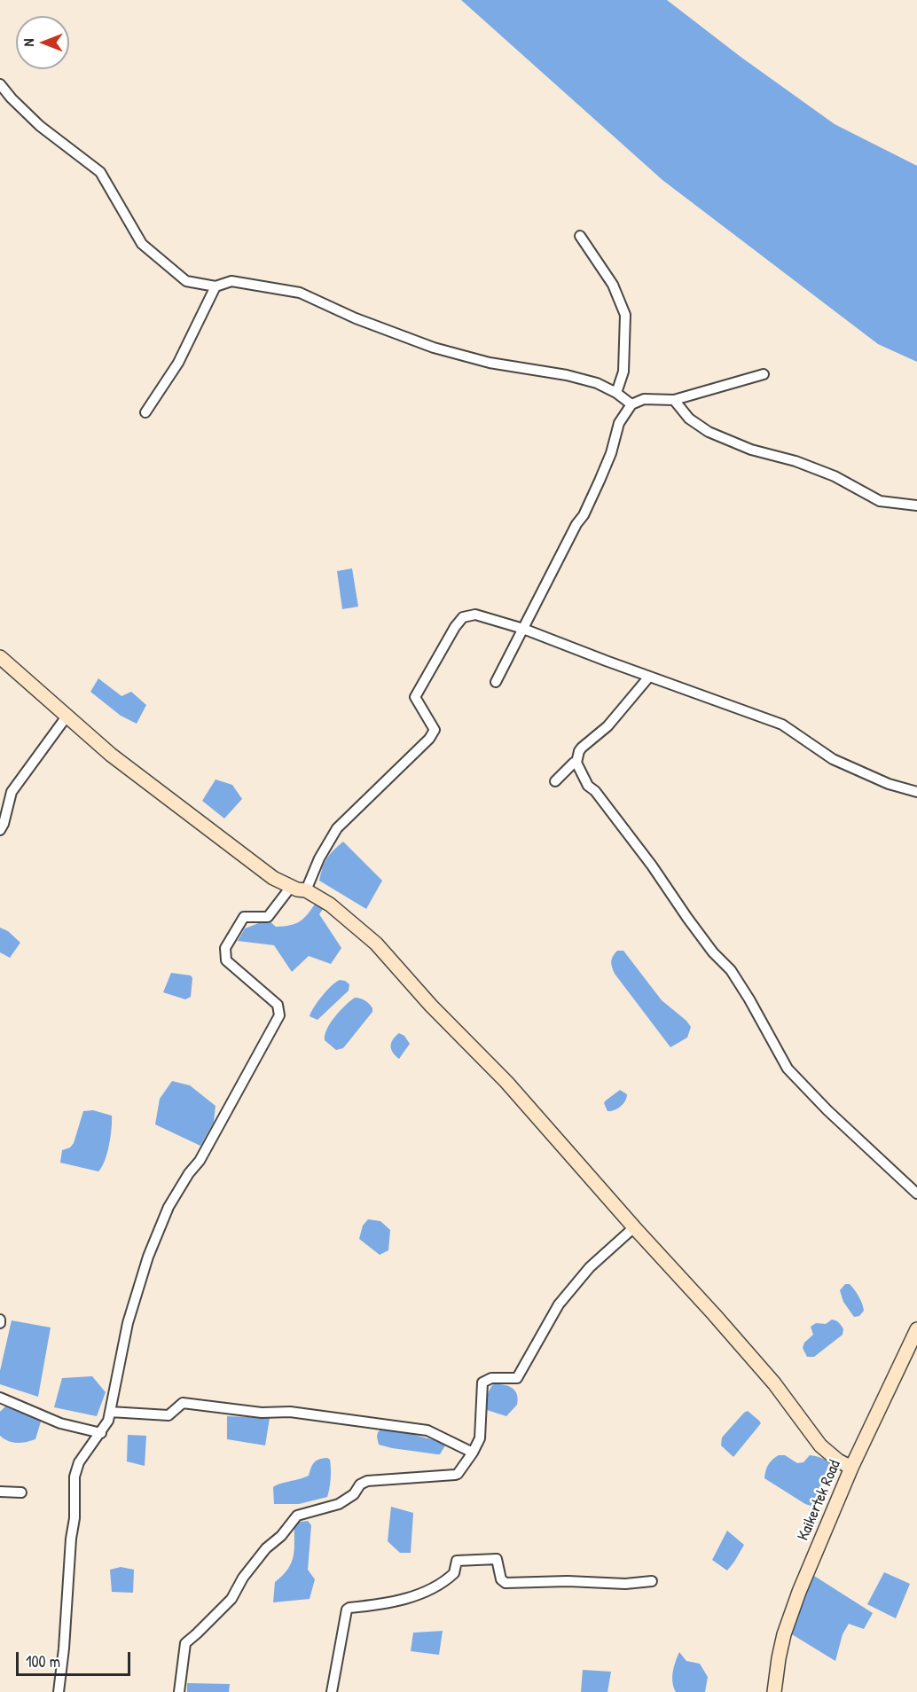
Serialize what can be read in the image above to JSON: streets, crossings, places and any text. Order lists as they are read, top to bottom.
{
  "streets": {
    "main road": ["Kaikertek Road"]
  },
  "scale_bar": "100 m",
  "north": "left"
}
